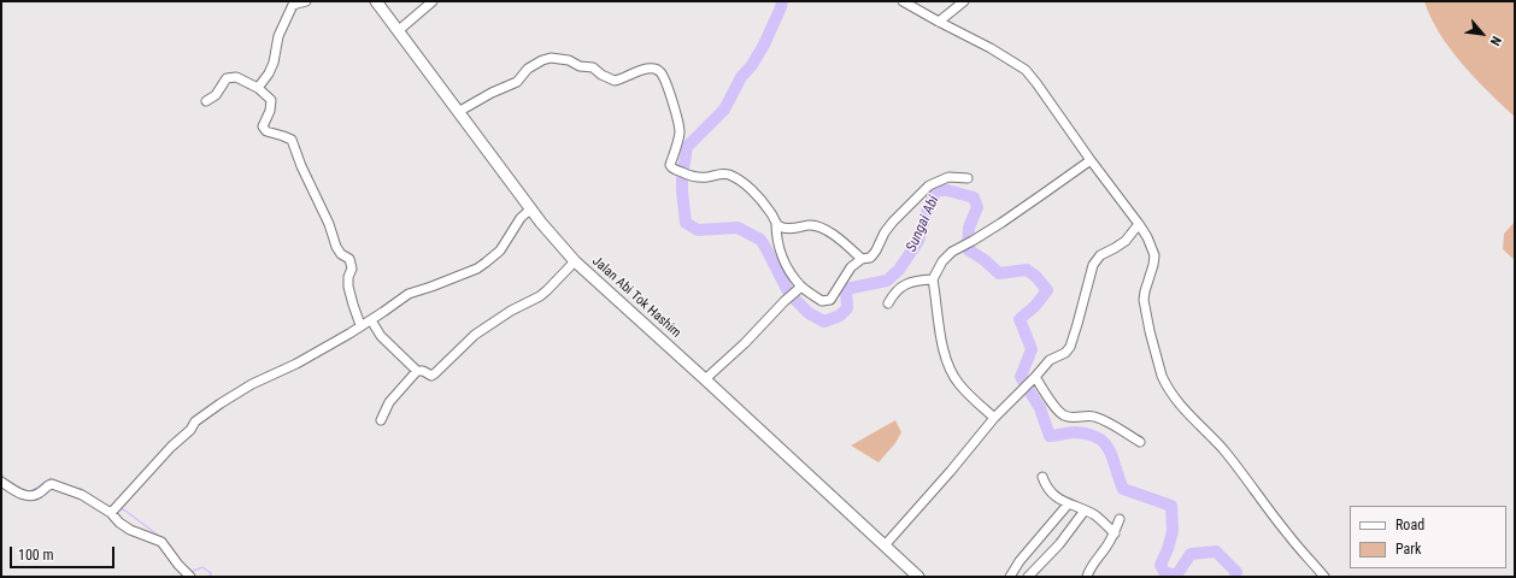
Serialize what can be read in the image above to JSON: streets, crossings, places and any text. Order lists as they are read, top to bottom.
{
  "streets": {
    "main road": ["Jalan Abi Tok Hashim"]
  },
  "water": ["Sungai Abi"],
  "legend": ["Road", "Park"],
  "scale_bar": "100 m",
  "north": "bottom right"
}
